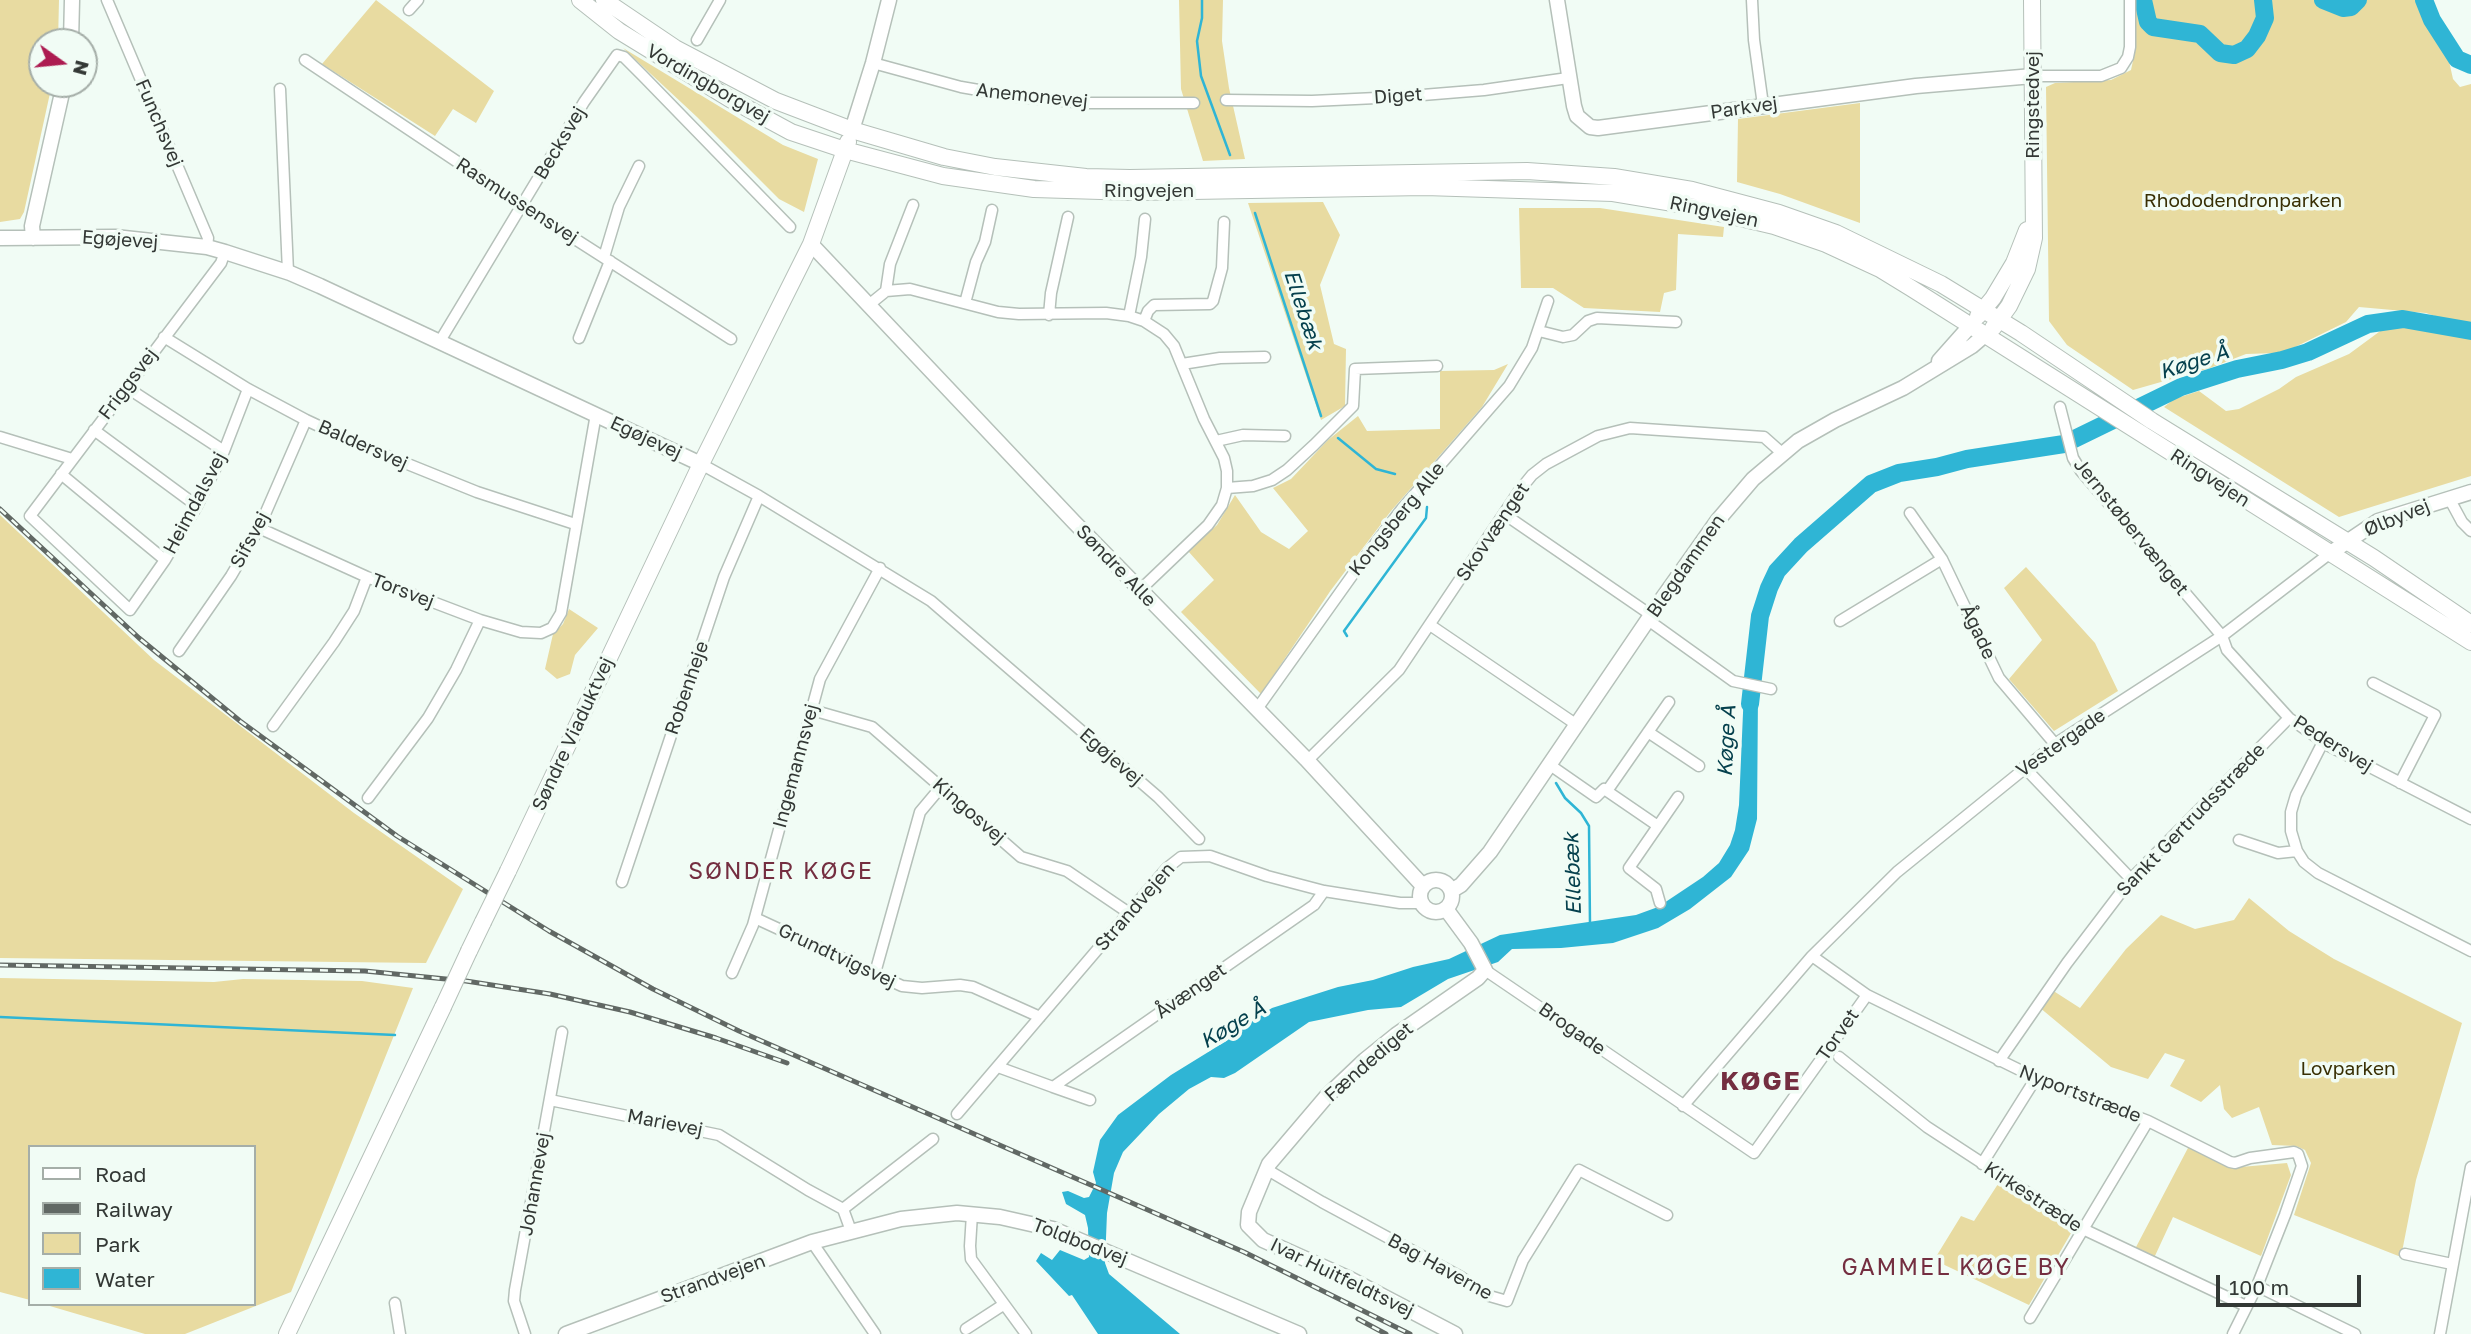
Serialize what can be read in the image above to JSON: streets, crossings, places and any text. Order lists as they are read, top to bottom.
{
  "streets": {
    "main road": [
      "Vordingborgvej",
      "Ringstedvej",
      "Ringvejen",
      "Søndre Viaduktvej"
    ],
    "street": [
      "Anemonevej",
      "Diget",
      "Parkvej",
      "Funchsvej",
      "Becksvej",
      "Rasmussensvej",
      "Egøjevej",
      "Friggsvej",
      "Baldersvej",
      "Heimdalsvej",
      "Ølbyvej",
      "Kongsberg Alle",
      "Jernstøbervænget",
      "Skovvænget",
      "Sifsvej",
      "Søndre Alle",
      "Blegdammen",
      "Torsvej",
      "Ågade",
      "Robenheje",
      "Vestergade",
      "Pedersvej",
      "Ingemannsvej",
      "Kingosvej",
      "Sankt Gertrudsstræde",
      "Strandvejen",
      "Grundtvigsvej",
      "Åvænget",
      "Brogade",
      "Torvet",
      "Fændediget",
      "Nyportstræde",
      "Marievej",
      "Johannevej",
      "Kirkestræde",
      "Toldbodvej",
      "Bag Haverne",
      "Ivar Huitfeldtsvej"
    ]
  },
  "crossings": [
    ["Vordingborgvej", "Ringvejen"],
    ["Vordingborgvej", "Søndre Viaduktvej"],
    ["Diget", "Parkvej"],
    ["Ringstedvej", "Parkvej"],
    ["Ringstedvej", "Ringvejen"],
    ["Ringstedvej", "Blegdammen"],
    ["Funchsvej", "Egøjevej"],
    ["Becksvej", "Rasmussensvej"],
    ["Becksvej", "Egøjevej"],
    ["Ringvejen", "Ølbyvej"],
    ["Ringvejen", "Blegdammen"],
    ["Ringvejen", "Søndre Viaduktvej"],
    ["Ringvejen", "Vestergade"],
    ["Egøjevej", "Friggsvej"],
    ["Egøjevej", "Robenheje"],
    ["Egøjevej", "Søndre Viaduktvej"],
    ["Egøjevej", "Ingemannsvej"],
    ["Friggsvej", "Baldersvej"],
    ["Friggsvej", "Heimdalsvej"],
    ["Baldersvej", "Heimdalsvej"],
    ["Baldersvej", "Sifsvej"],
    ["Baldersvej", "Torsvej"],
    ["Ølbyvej", "Vestergade"],
    ["Kongsberg Alle", "Søndre Alle"],
    ["Jernstøbervænget", "Vestergade"],
    ["Jernstøbervænget", "Pedersvej"],
    ["Skovvænget", "Søndre Alle"],
    ["Skovvænget", "Blegdammen"],
    ["Sifsvej", "Torsvej"],
    ["Søndre Alle", "Blegdammen"],
    ["Søndre Alle", "Søndre Viaduktvej"],
    ["Søndre Alle", "Strandvejen"],
    ["Søndre Alle", "Brogade"],
    ["Blegdammen", "Strandvejen"],
    ["Blegdammen", "Brogade"],
    ["Ågade", "Vestergade"],
    ["Vestergade", "Pedersvej"],
    ["Vestergade", "Torvet"],
    ["Pedersvej", "Sankt Gertrudsstræde"],
    ["Ingemannsvej", "Kingosvej"],
    ["Ingemannsvej", "Grundtvigsvej"],
    ["Kingosvej", "Strandvejen"],
    ["Sankt Gertrudsstræde", "Nyportstræde"],
    ["Strandvejen", "Grundtvigsvej"],
    ["Strandvejen", "Åvænget"],
    ["Strandvejen", "Brogade"],
    ["Strandvejen", "Toldbodvej"],
    ["Brogade", "Torvet"],
    ["Brogade", "Fændediget"],
    ["Torvet", "Nyportstræde"],
    ["Fændediget", "Bag Haverne"],
    ["Fændediget", "Ivar Huitfeldtsvej"],
    ["Marievej", "Johannevej"],
    ["Bag Haverne", "Ivar Huitfeldtsvej"]
  ],
  "districts": ["SØNDER KØGE", "KØGE", "GAMMEL KØGE BY"],
  "water": ["Ellebæk", "Køge Å"],
  "parks": ["Rhododendronparken", "Lovparken"],
  "legend": [
    "Road",
    "Railway",
    "Park",
    "Water"
  ],
  "scale_bar": "100 m",
  "north": "right"
}
